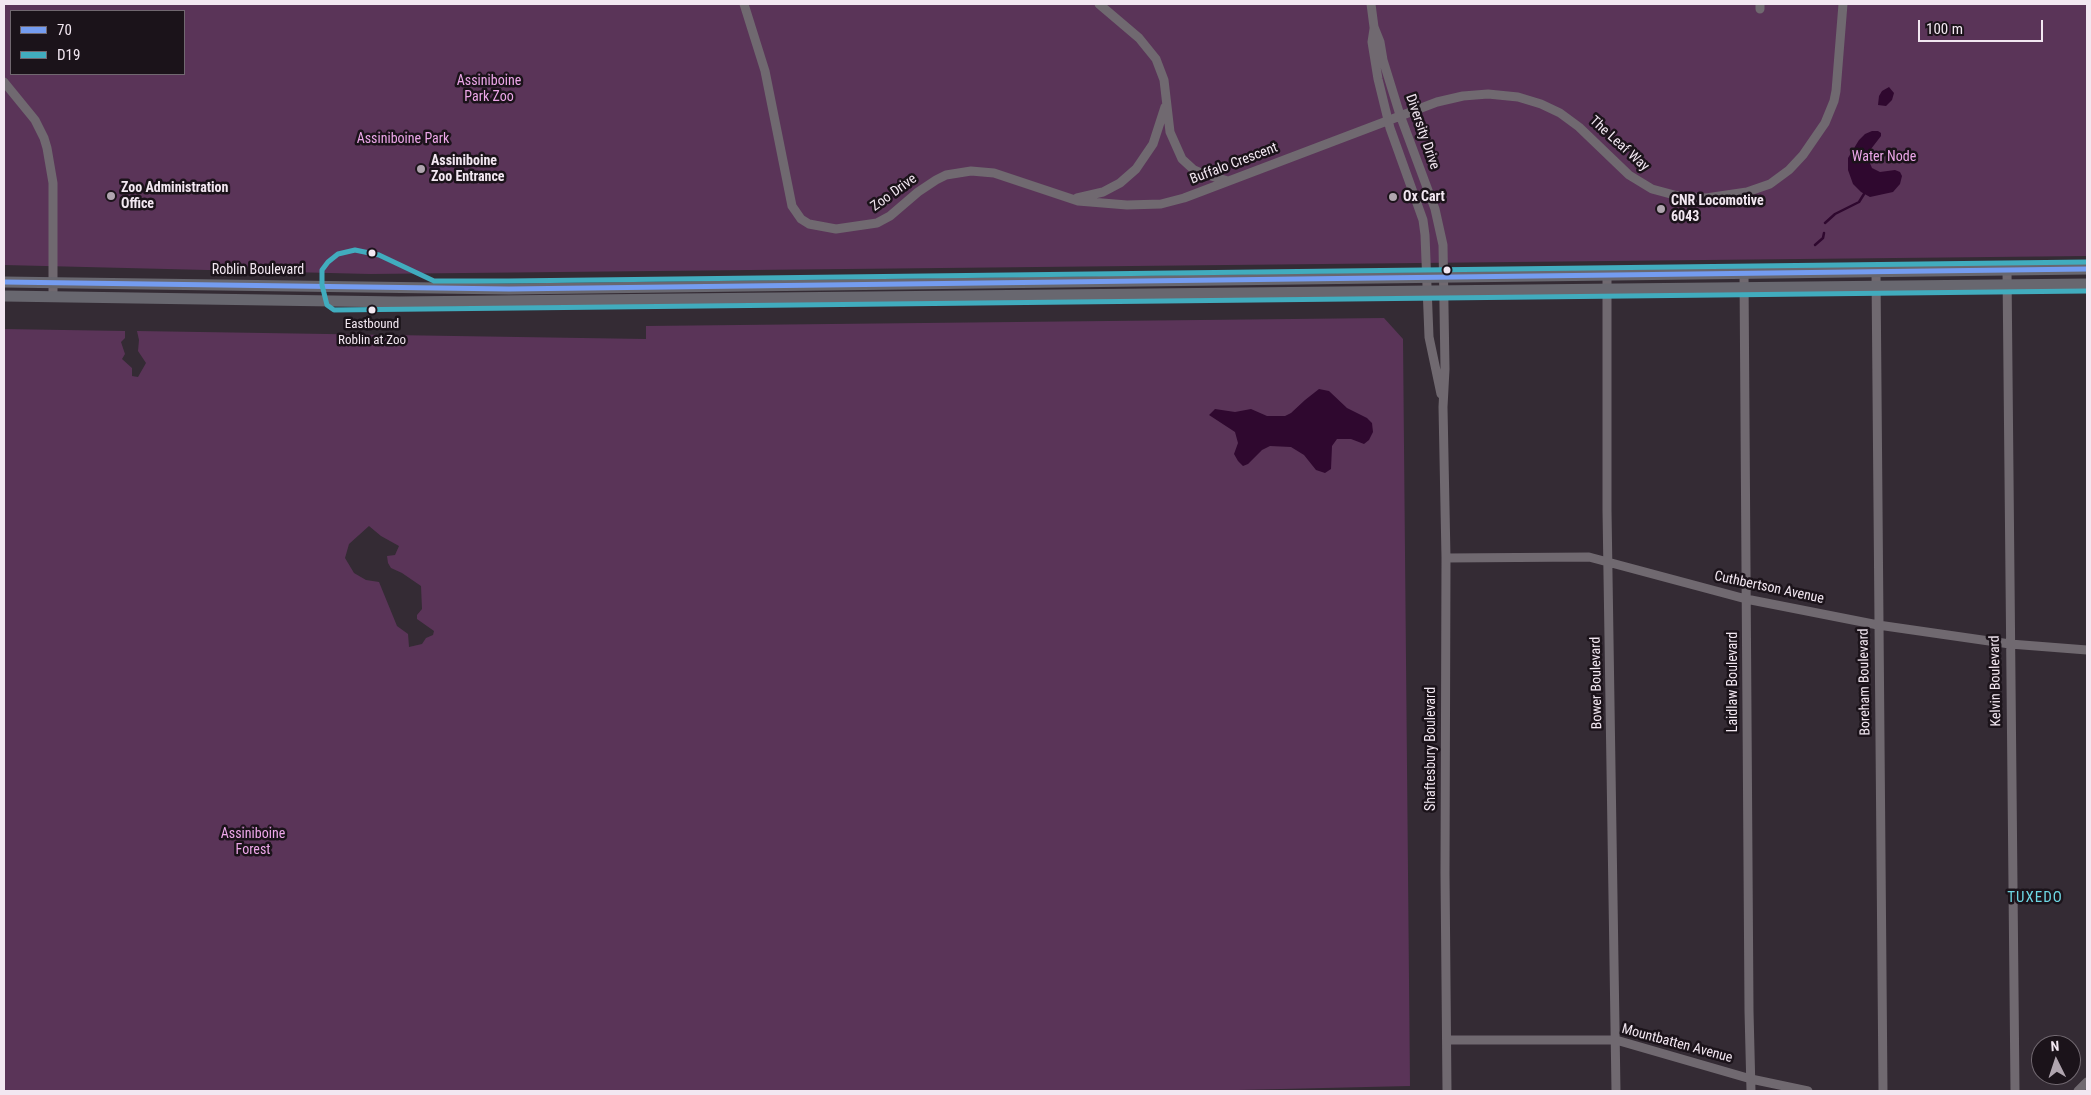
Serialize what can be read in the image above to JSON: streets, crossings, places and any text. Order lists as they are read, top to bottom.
{
  "streets": {
    "main road": ["Roblin Boulevard"],
    "street": [
      "Diversity Drive",
      "The Leaf Way",
      "Buffalo Crescent",
      "Zoo Drive",
      "Cuthbertson Avenue",
      "Kelvin Boulevard",
      "Laidlaw Boulevard",
      "Boreham Boulevard",
      "Bower Boulevard",
      "Shaftesbury Boulevard",
      "Mountbatten Avenue"
    ]
  },
  "crossings": [
    ["Diversity Drive", "The Leaf Way"],
    ["Diversity Drive", "Buffalo Crescent"],
    ["Diversity Drive", "Roblin Boulevard"],
    ["Diversity Drive", "Shaftesbury Boulevard"],
    ["The Leaf Way", "Buffalo Crescent"],
    ["Buffalo Crescent", "Zoo Drive"],
    ["Roblin Boulevard", "Kelvin Boulevard"],
    ["Roblin Boulevard", "Laidlaw Boulevard"],
    ["Roblin Boulevard", "Boreham Boulevard"],
    ["Roblin Boulevard", "Bower Boulevard"],
    ["Roblin Boulevard", "Shaftesbury Boulevard"],
    ["Cuthbertson Avenue", "Kelvin Boulevard"],
    ["Cuthbertson Avenue", "Laidlaw Boulevard"],
    ["Cuthbertson Avenue", "Boreham Boulevard"],
    ["Cuthbertson Avenue", "Bower Boulevard"],
    ["Cuthbertson Avenue", "Shaftesbury Boulevard"],
    ["Laidlaw Boulevard", "Mountbatten Avenue"],
    ["Bower Boulevard", "Mountbatten Avenue"],
    ["Shaftesbury Boulevard", "Mountbatten Avenue"]
  ],
  "districts": ["TUXEDO"],
  "parks": [
    "Assiniboine Park Zoo",
    "Assiniboine Park",
    "Water Node",
    "Assiniboine Forest"
  ],
  "places": [
    "Assiniboine Zoo Entrance",
    "Zoo Administration Office",
    "Ox Cart",
    "CNR Locomotive 6043",
    "Eastbound Roblin at Zoo"
  ],
  "lines": ["transit line D19", "transit line 70"],
  "legend": ["70", "D19"],
  "scale_bar": "100 m",
  "north": "top"
}
